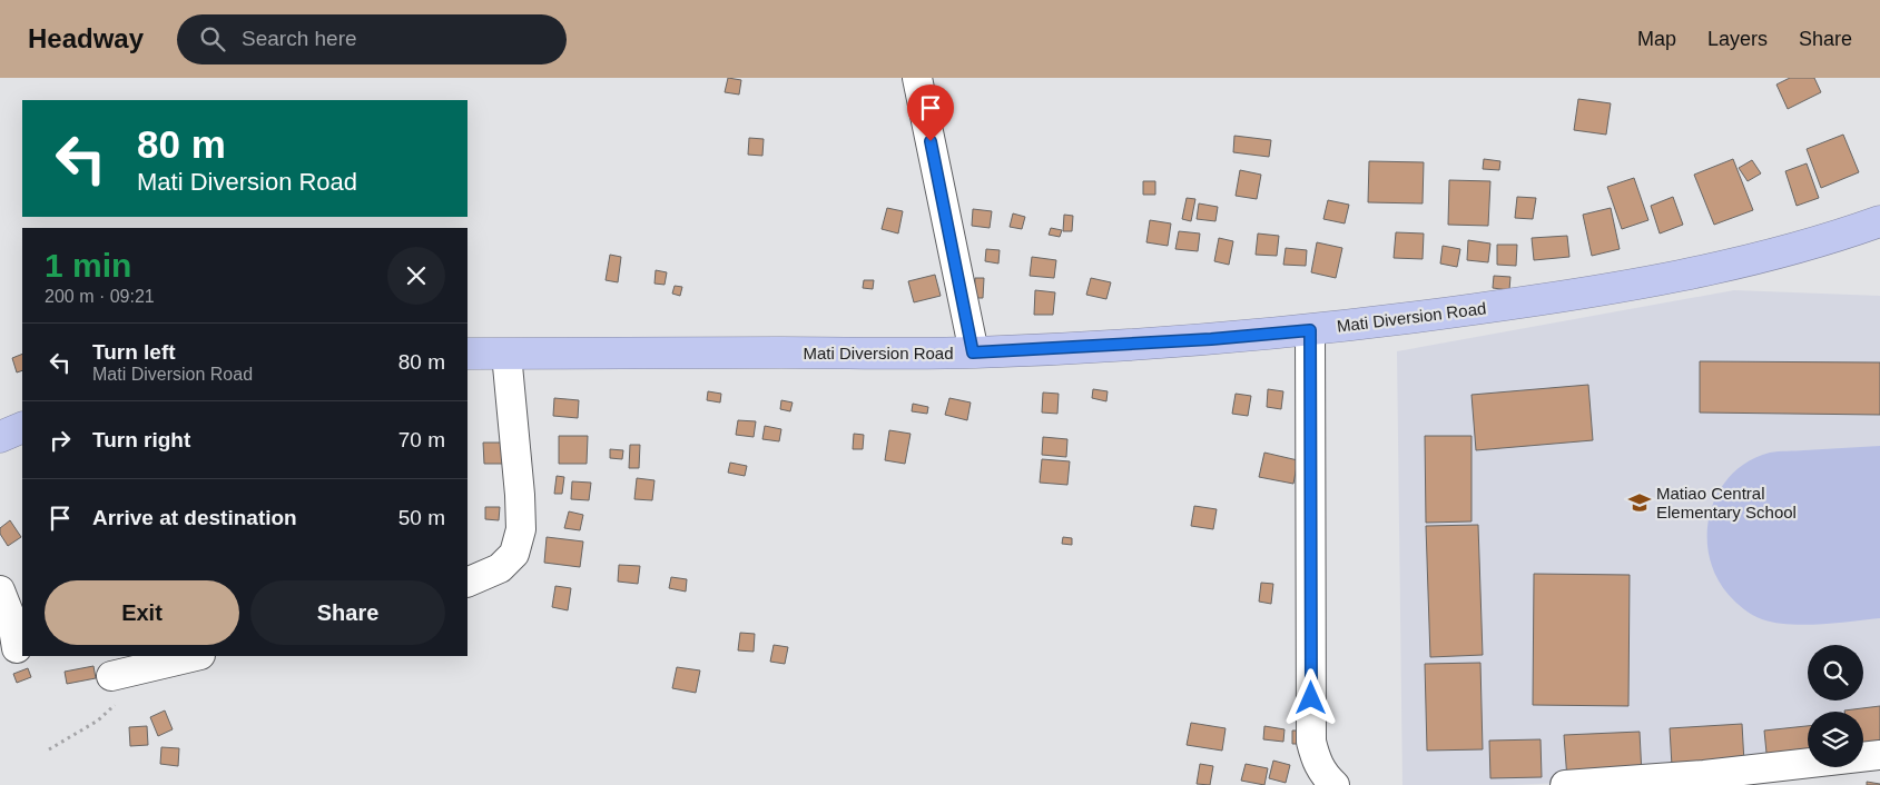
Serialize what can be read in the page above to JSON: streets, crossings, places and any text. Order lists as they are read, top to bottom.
{
  "streets": {
    "highway": ["Mati Diversion Road"]
  },
  "places": {
    "school or university": ["Matiao Central Elementary School"]
  },
  "page": {
    "header": "Headway",
    "search": "Search here",
    "nav": ["Map", "Layers", "Share"],
    "turn": ["80 m", "Mati Diversion Road"],
    "heading": ["1 min", "200 m · 09:21"],
    "list": [
      {
        "name": "Turn left",
        "note": "Mati Diversion Road",
        "value": "80 m"
      },
      {
        "name": "Turn right",
        "value": "70 m"
      },
      {
        "name": "Arrive at destination",
        "value": "50 m"
      }
    ],
    "buttons": ["Exit", "Share"]
  }
}
